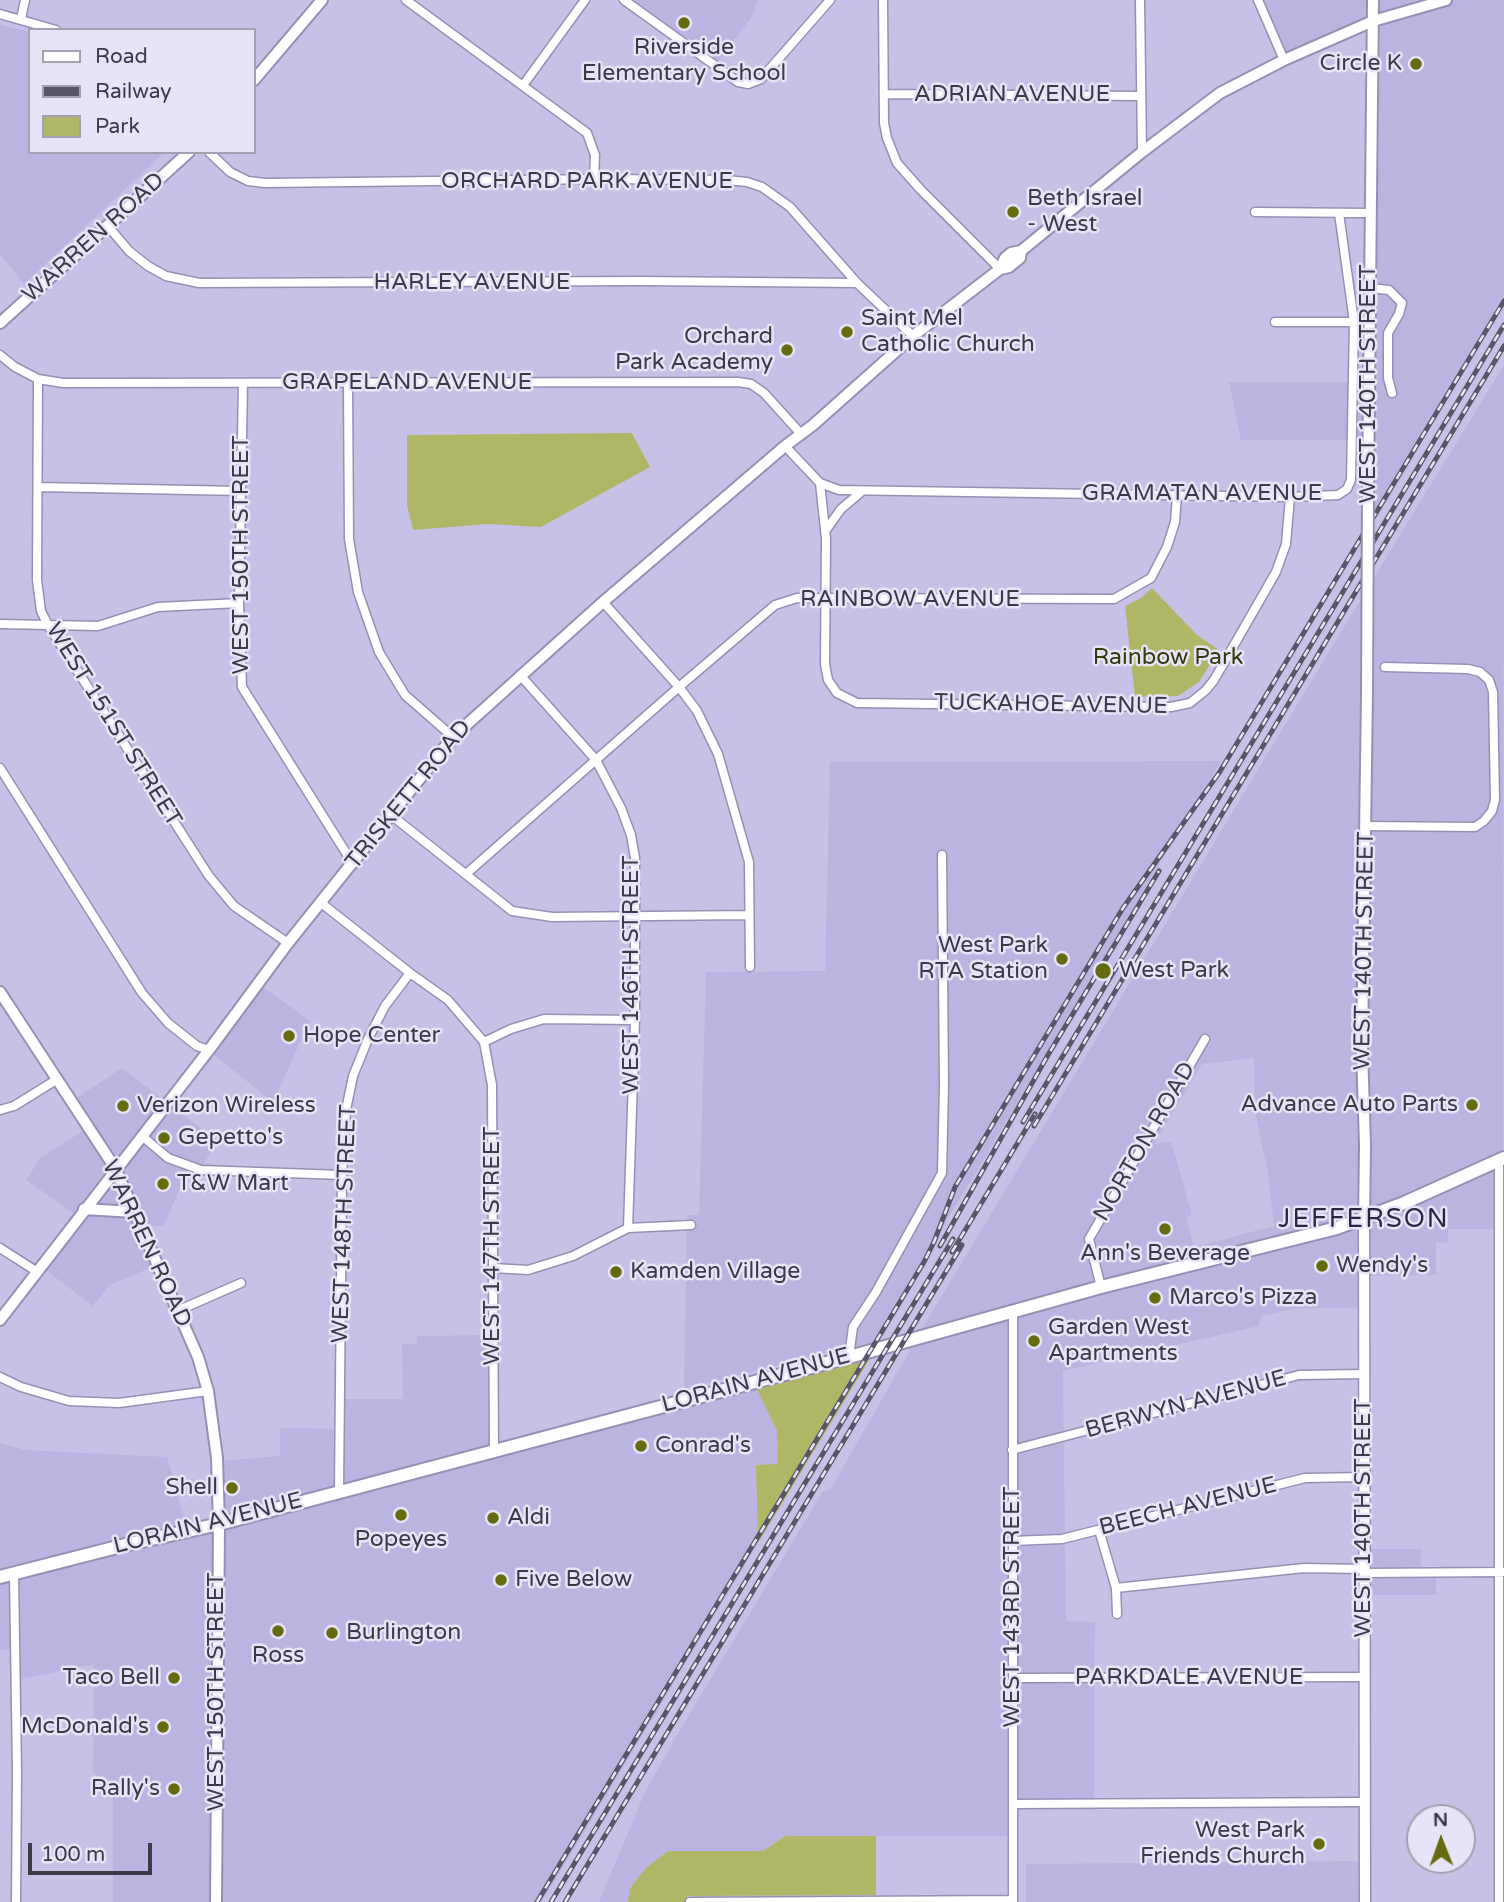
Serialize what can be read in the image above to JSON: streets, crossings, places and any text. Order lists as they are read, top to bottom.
{
  "streets": {
    "main road": [
      "WARREN ROAD",
      "WEST 140TH STREET",
      "WEST 150TH STREET",
      "TRISKETT ROAD",
      "LORAIN AVENUE"
    ],
    "street": [
      "ADRIAN AVENUE",
      "ORCHARD PARK AVENUE",
      "HARLEY AVENUE",
      "GRAPELAND AVENUE",
      "GRAMATAN AVENUE",
      "RAINBOW AVENUE",
      "TUCKAHOE AVENUE",
      "WEST 151ST STREET",
      "WEST 146TH STREET",
      "NORTON ROAD",
      "WEST 148TH STREET",
      "WEST 147TH STREET",
      "BERWYN AVENUE",
      "BEECH AVENUE",
      "WEST 143RD STREET",
      "PARKDALE AVENUE"
    ]
  },
  "crossings": [
    ["ORCHARD PARK AVENUE", "HARLEY AVENUE"],
    ["ORCHARD PARK AVENUE", "TRISKETT ROAD"],
    ["WARREN ROAD", "HARLEY AVENUE"],
    ["WARREN ROAD", "WEST 150TH STREET"],
    ["WARREN ROAD", "TRISKETT ROAD"],
    ["WARREN ROAD", "LORAIN AVENUE"],
    ["GRAPELAND AVENUE", "WEST 150TH STREET"],
    ["GRAPELAND AVENUE", "WEST 151ST STREET"],
    ["GRAPELAND AVENUE", "TRISKETT ROAD"],
    ["WEST 140TH STREET", "TRISKETT ROAD"],
    ["WEST 140TH STREET", "LORAIN AVENUE"],
    ["WEST 140TH STREET", "BERWYN AVENUE"],
    ["WEST 140TH STREET", "BEECH AVENUE"],
    ["WEST 140TH STREET", "PARKDALE AVENUE"],
    ["GRAMATAN AVENUE", "RAINBOW AVENUE"],
    ["GRAMATAN AVENUE", "TUCKAHOE AVENUE"],
    ["WEST 150TH STREET", "TRISKETT ROAD"],
    ["WEST 150TH STREET", "LORAIN AVENUE"],
    ["RAINBOW AVENUE", "TUCKAHOE AVENUE"],
    ["RAINBOW AVENUE", "WEST 146TH STREET"],
    ["WEST 151ST STREET", "TRISKETT ROAD"],
    ["TRISKETT ROAD", "WEST 146TH STREET"],
    ["NORTON ROAD", "LORAIN AVENUE"],
    ["WEST 148TH STREET", "LORAIN AVENUE"],
    ["WEST 147TH STREET", "LORAIN AVENUE"],
    ["LORAIN AVENUE", "WEST 143RD STREET"],
    ["BERWYN AVENUE", "WEST 143RD STREET"],
    ["BEECH AVENUE", "WEST 143RD STREET"],
    ["WEST 143RD STREET", "PARKDALE AVENUE"]
  ],
  "districts": ["JEFFERSON"],
  "parks": ["Rainbow Park"],
  "places": [
    "Riverside Elementary School",
    "Circle K",
    "Beth Israel - West",
    "Saint Mel Catholic Church",
    "Orchard Park Academy",
    "West Park RTA Station",
    "West Park",
    "Hope Center",
    "Advance Auto Parts",
    "Verizon Wireless",
    "Gepetto's",
    "T&W Mart",
    "Ann's Beverage",
    "Wendy's",
    "Kamden Village",
    "Marco's Pizza",
    "Garden West Apartments",
    "Conrad's",
    "Shell",
    "Popeyes",
    "Aldi",
    "Five Below",
    "Ross",
    "Burlington",
    "Taco Bell",
    "McDonald's",
    "Rally's",
    "West Park Friends Church"
  ],
  "legend": ["Road", "Railway", "Park"],
  "scale_bar": "100 m",
  "north": "top"
}
